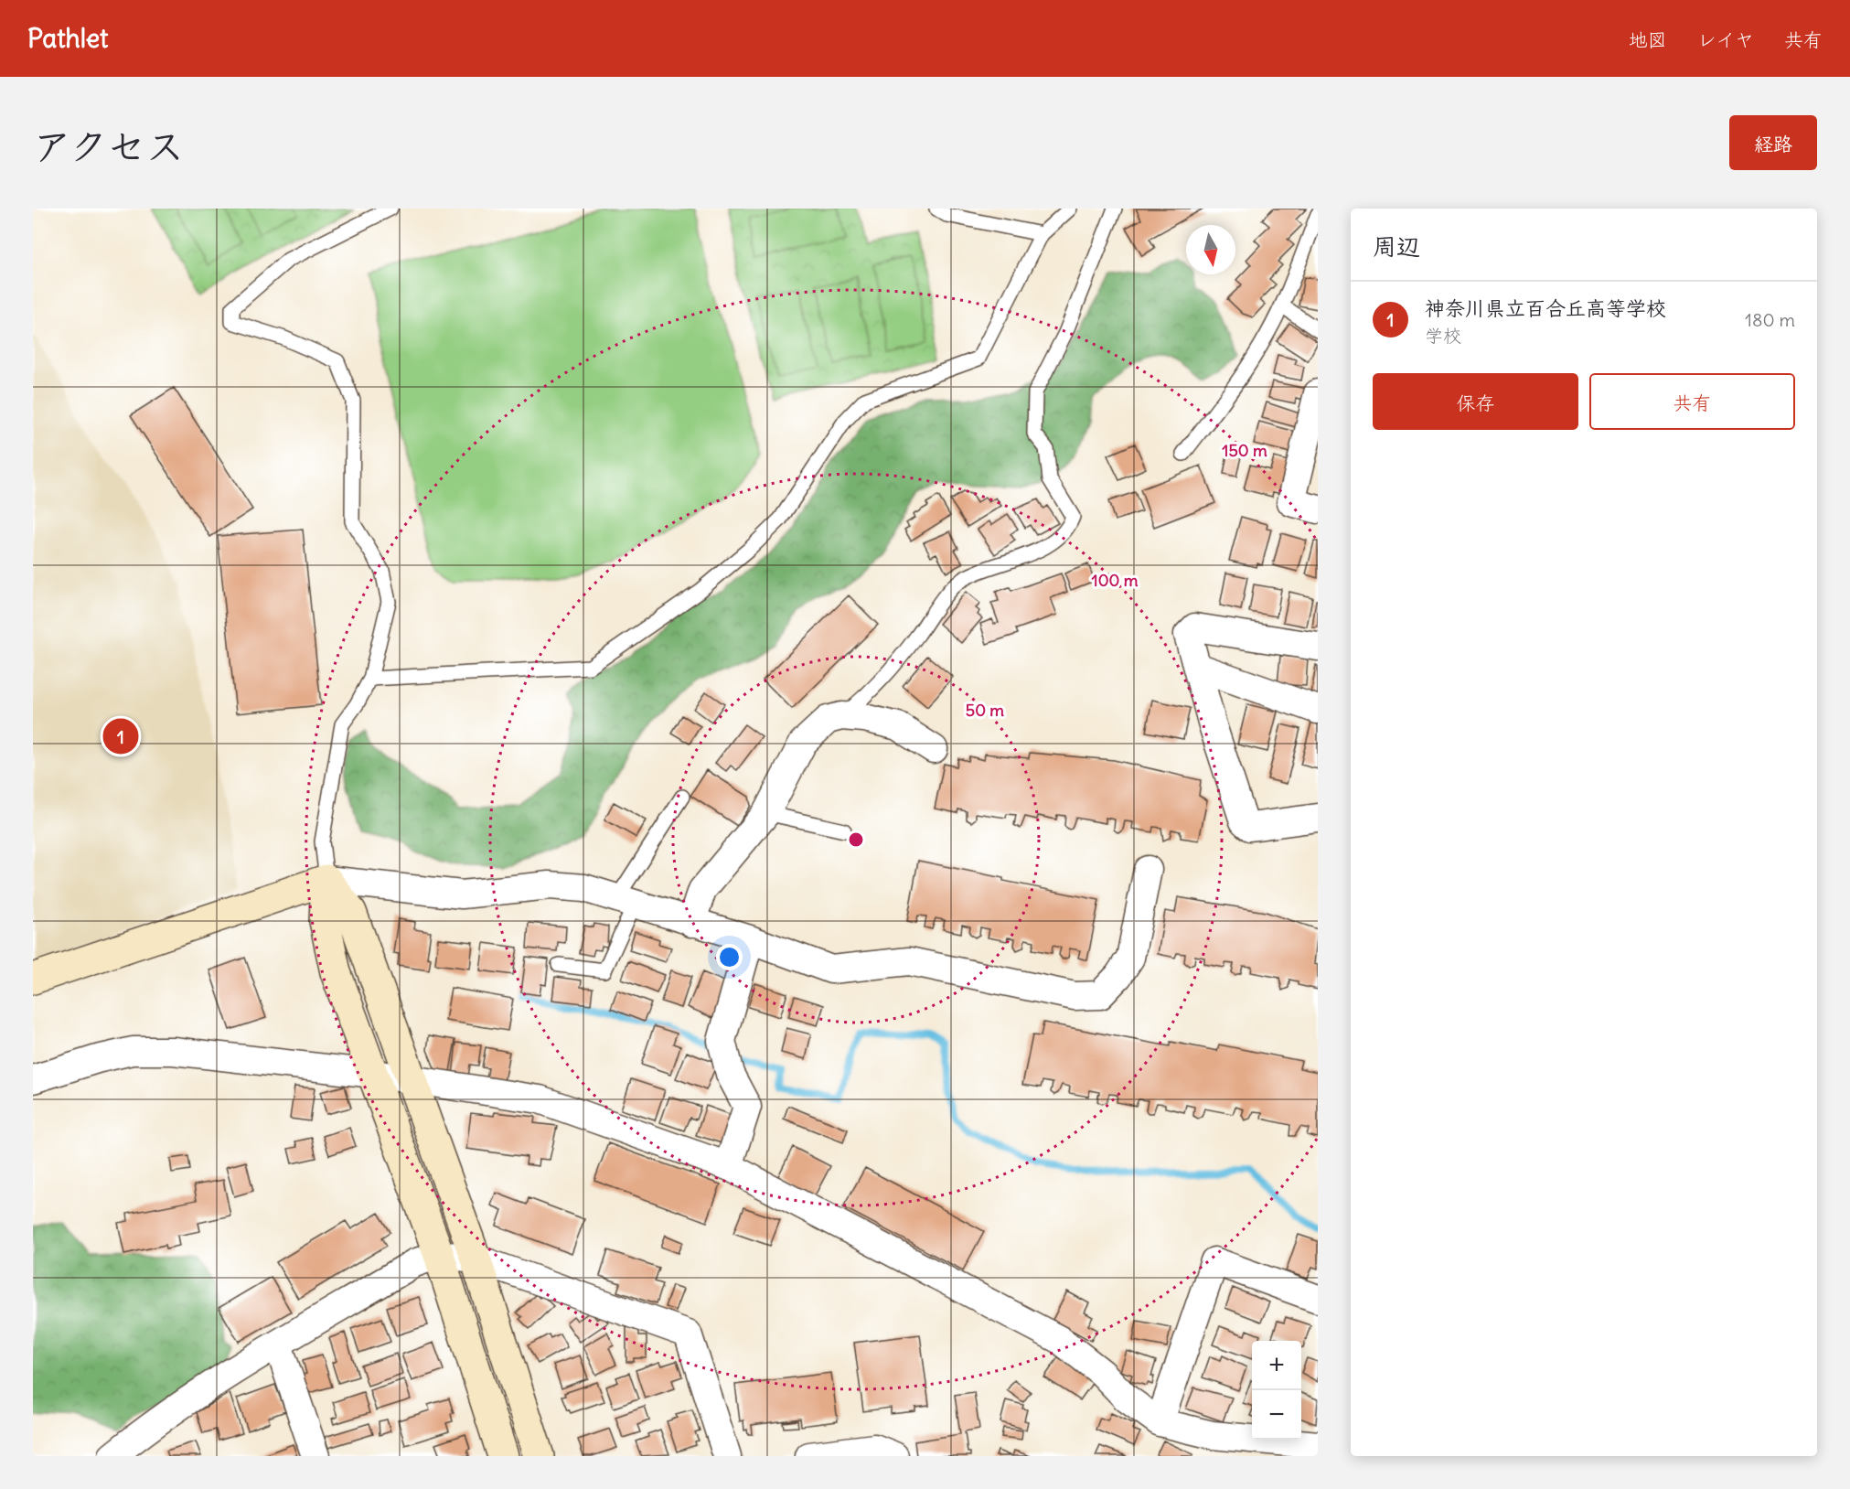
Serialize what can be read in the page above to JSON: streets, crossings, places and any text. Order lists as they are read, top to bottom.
{
  "north": "bottom",
  "page": {
    "header": "Pathlet",
    "nav": ["地図", "レイヤ", "共有"],
    "title": "アクセス",
    "buttons": [
      "経路",
      ["保存", "共有"]
    ],
    "heading": "周辺",
    "list": [
      {
        "mark": "1",
        "name": "神奈川県立百合丘高等学校",
        "note": "学校",
        "value": "180 m"
      }
    ],
    "pins": "1",
    "map_buttons": ["+", "−"]
  },
  "rings": ["150 m", "100 m", "50 m"]
}
